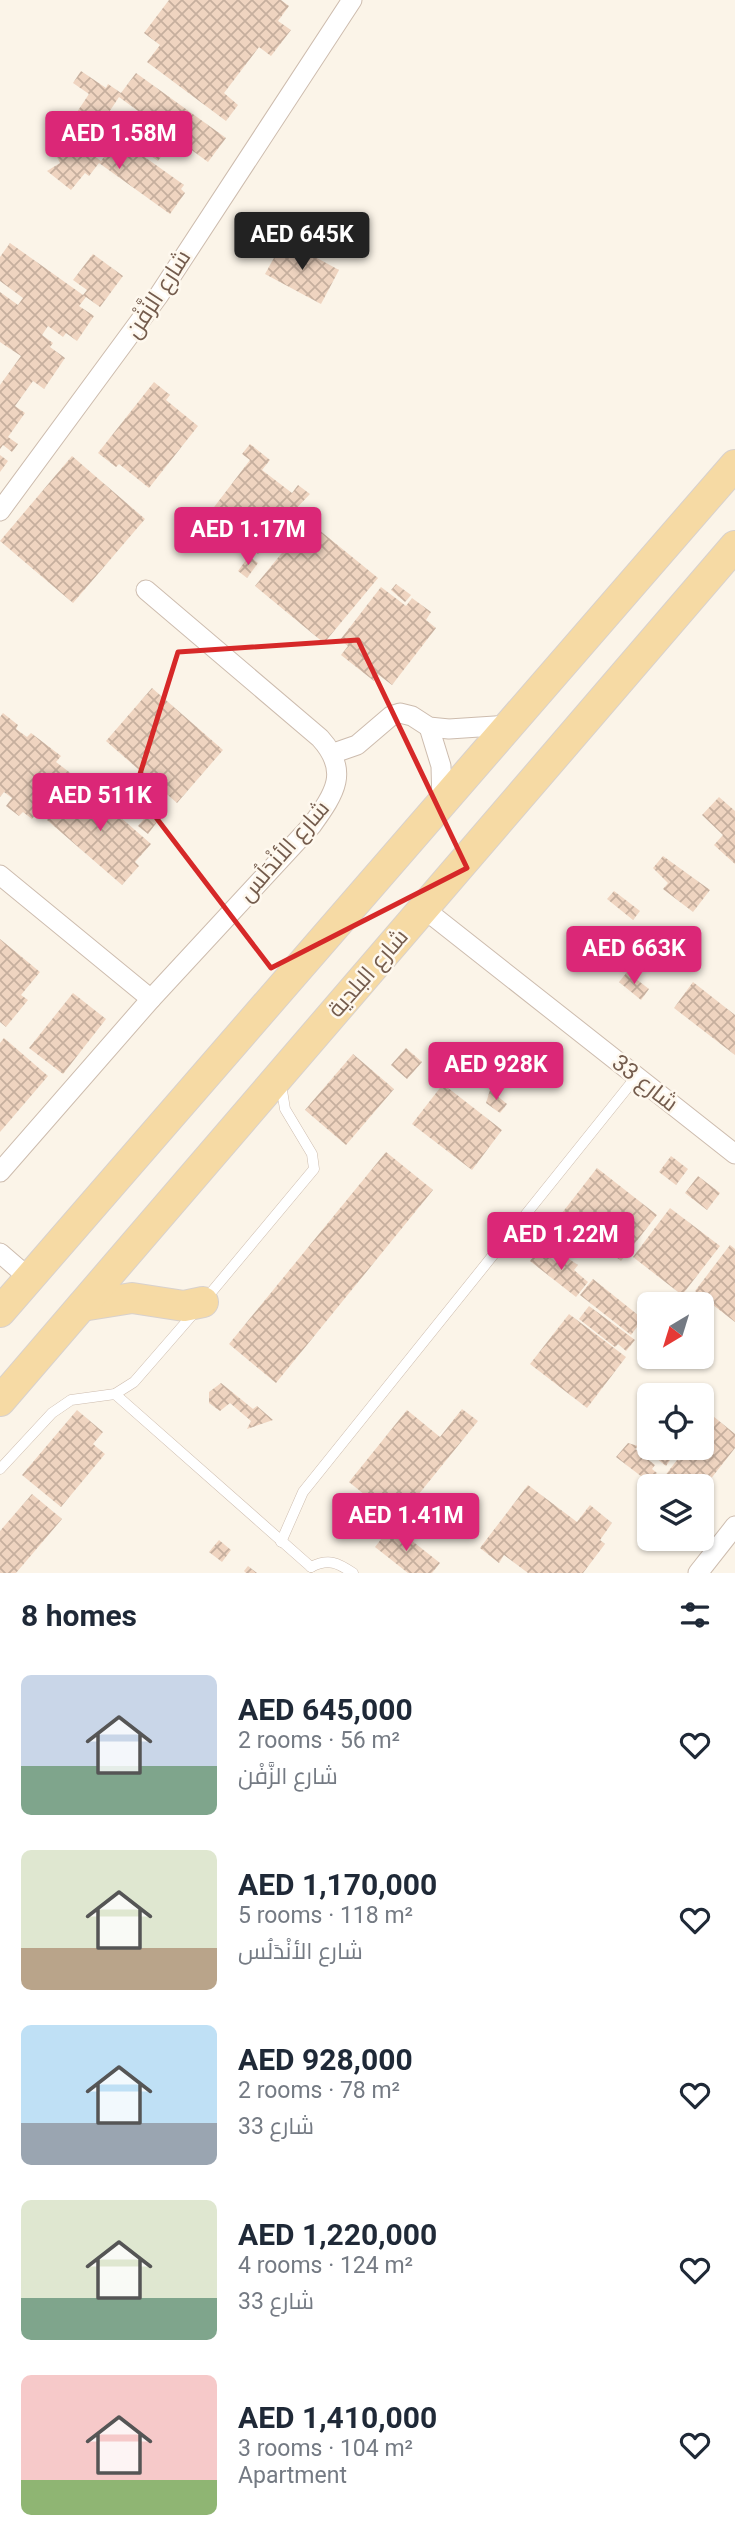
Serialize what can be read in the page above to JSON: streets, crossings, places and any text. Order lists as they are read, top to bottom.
{
  "streets": {
    "main road": ["شارع البلدية"],
    "street": ["شارع الزَّفْن", "شارع الأنْدَلُس", "شارع 33"]
  },
  "crossings": [
    ["شارع البلدية", "شارع 33"]
  ],
  "north": "bottom left",
  "page": {
    "price": [
      "AED 1.58M",
      "AED 645K",
      "AED 1.17M",
      "AED 511K",
      "AED 663K",
      "AED 928K",
      "AED 1.22M",
      "AED 1.41M"
    ],
    "heading": "8 homes",
    "list": [
      {
        "name": "AED 645,000",
        "note": "2 rooms · 56 m² · شارع الزَّفْن"
      },
      {
        "name": "AED 1,170,000",
        "note": "5 rooms · 118 m² · شارع الأنْدَلُس"
      },
      {
        "name": "AED 928,000",
        "note": "2 rooms · 78 m² · شارع 33"
      },
      {
        "name": "AED 1,220,000",
        "note": "4 rooms · 124 m² · شارع 33"
      },
      {
        "name": "AED 1,410,000",
        "note": "3 rooms · 104 m² · Apartment"
      }
    ]
  }
}
